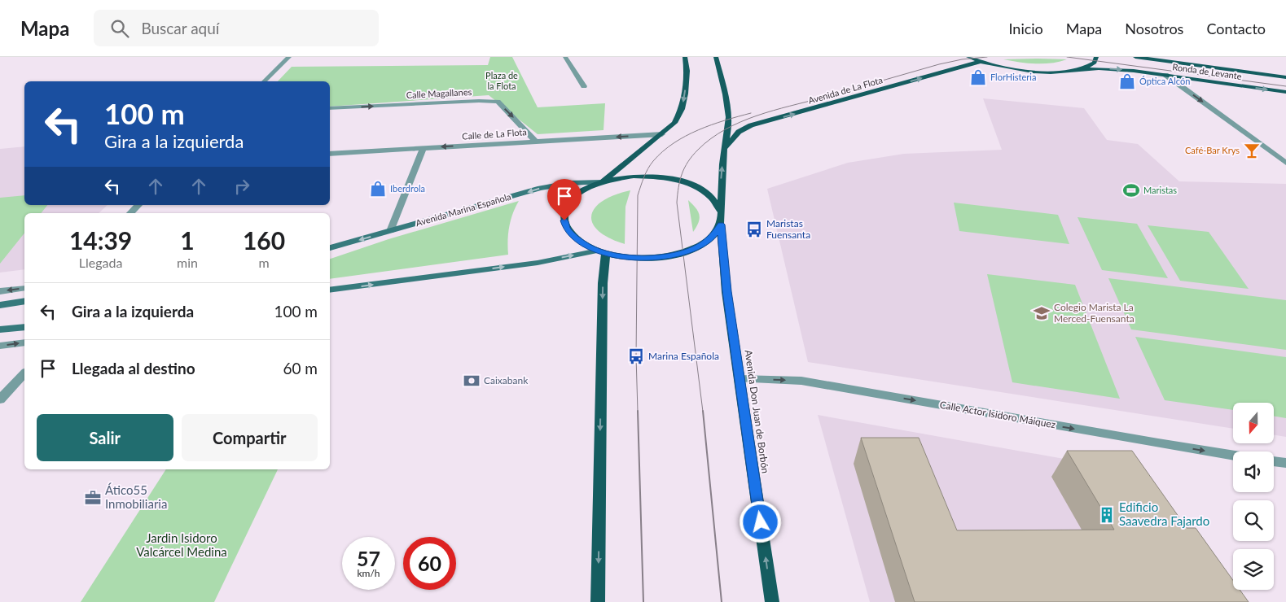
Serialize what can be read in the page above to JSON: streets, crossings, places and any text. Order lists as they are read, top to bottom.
{
  "streets": {
    "main road": [
      "Ronda de Levante",
      "Avenida de La Flota",
      "Avenida Marina Española",
      "Avenida Don Juan de Borbón"
    ],
    "street": ["Calle Magallanes", "Calle de La Flota", "Calle Actor Isidoro Máiquez"]
  },
  "crossings": [
    ["Calle Magallanes", "Calle de La Flota"],
    ["Avenida Don Juan de Borbón", "Calle Actor Isidoro Máiquez"]
  ],
  "one_way": [
    "Avenida de La Flota",
    "Calle Magallanes",
    "Calle de La Flota",
    "Avenida Don Juan de Borbón",
    "Calle Actor Isidoro Máiquez"
  ],
  "parks": ["Plaza de la Flota", "Jardin Isidoro Valcárcel Medina"],
  "places": {
    "shop": ["FlorHisteria", "Óptica Alcón", "Iberdrola"],
    "bar": ["Café-Bar Krys"],
    "sports": ["Maristas"],
    "bus stop": ["Maristas Fuensanta", "Marina Española"],
    "school or university": ["Colegio Marista La Merced-Fuensanta"],
    "bank": ["Caixabank"],
    "office": ["Ático55 Inmobiliaria"],
    "building": ["Edificio Saavedra Fajardo"]
  },
  "north": "bottom",
  "page": {
    "header": "Mapa",
    "search": "Buscar aquí",
    "nav": [
      "Inicio",
      "Mapa",
      "Nosotros",
      "Contacto"
    ],
    "turn": ["100 m", "Gira a la izquierda"],
    "eta": [
      "14:39",
      "Llegada",
      "1",
      "min",
      "160",
      "m"
    ],
    "list": [
      {
        "name": "Gira a la izquierda",
        "value": "100 m"
      },
      {
        "name": "Llegada al destino",
        "value": "60 m"
      }
    ],
    "buttons": ["Salir", "Compartir"],
    "speed": "57 km/h",
    "limit": "60"
  }
}
